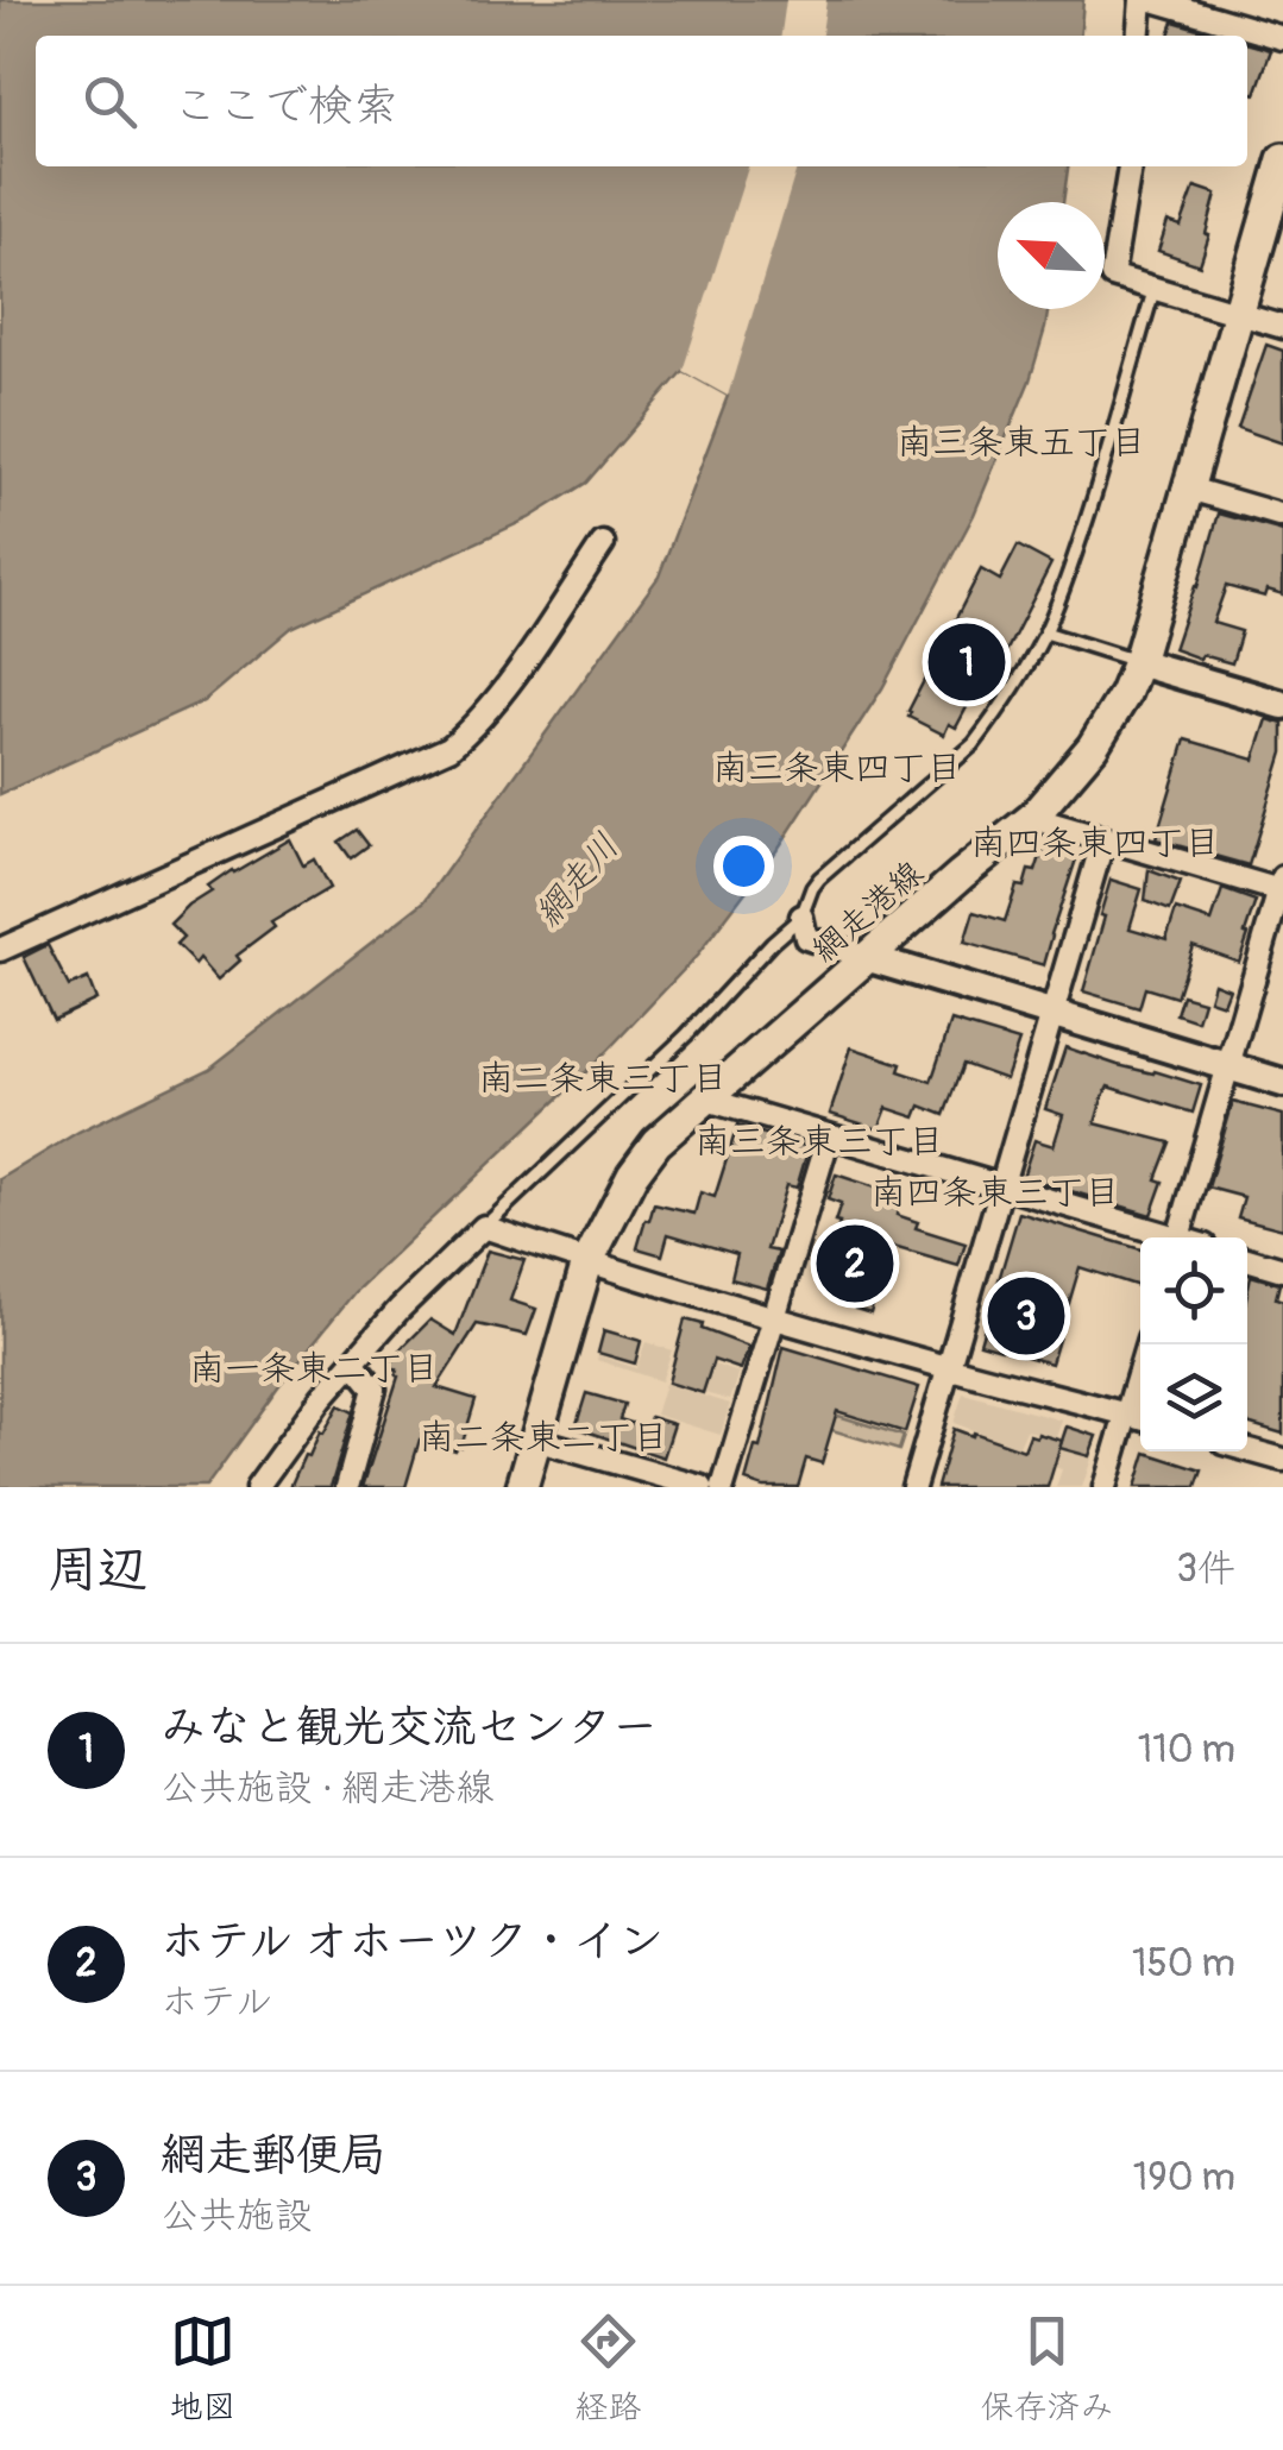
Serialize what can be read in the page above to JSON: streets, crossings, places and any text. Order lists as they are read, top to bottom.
{
  "streets": {
    "main road": ["網走港線"]
  },
  "districts": [
    "南三条東五丁目",
    "南三条東四丁目",
    "南四条東四丁目",
    "南二条東三丁目",
    "南三条東三丁目",
    "南四条東三丁目",
    "南一条東二丁目",
    "南二条東二丁目"
  ],
  "water": ["網走川"],
  "north": "top left",
  "page": {
    "search": "ここで検索",
    "pins": ["1", "2", "3"],
    "heading": ["周辺", "3件"],
    "list": [
      {
        "mark": "1",
        "name": "みなと観光交流センター",
        "note": "公共施設 · 網走港線",
        "value": "110 m"
      },
      {
        "mark": "2",
        "name": "ホテル オホーツク・イン",
        "note": "ホテル",
        "value": "150 m"
      },
      {
        "mark": "3",
        "name": "網走郵便局",
        "note": "公共施設",
        "value": "190 m"
      }
    ],
    "nav": ["地図", "経路", "保存済み"]
  }
}
